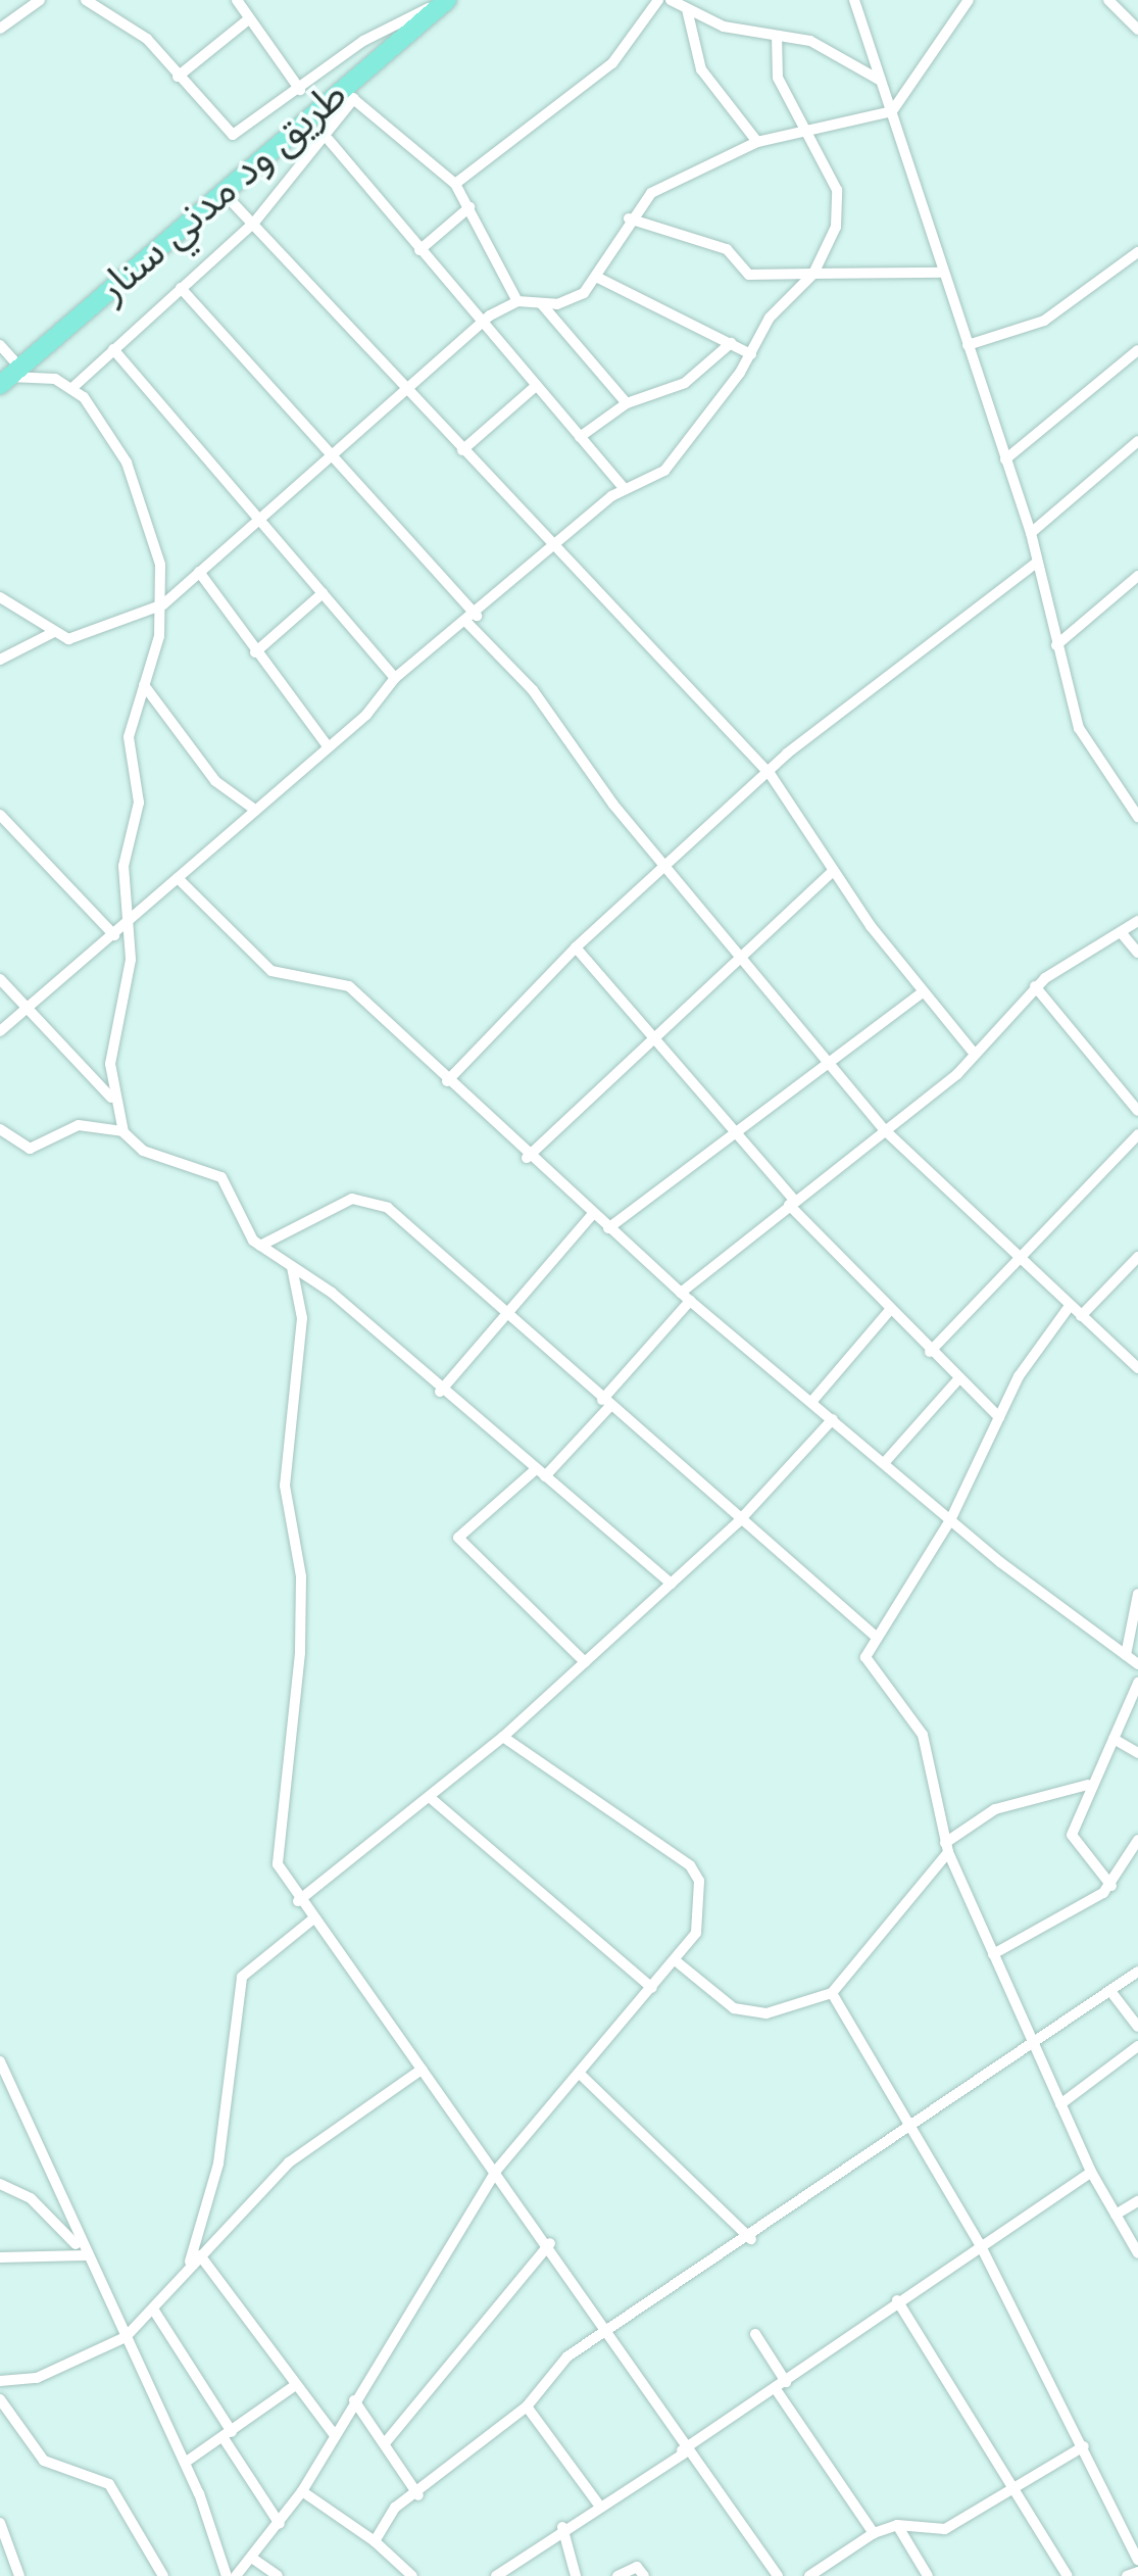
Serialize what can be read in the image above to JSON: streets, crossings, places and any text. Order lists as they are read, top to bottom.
{
  "streets": {
    "highway": ["طريق ود مدني سنار"]
  }
}
